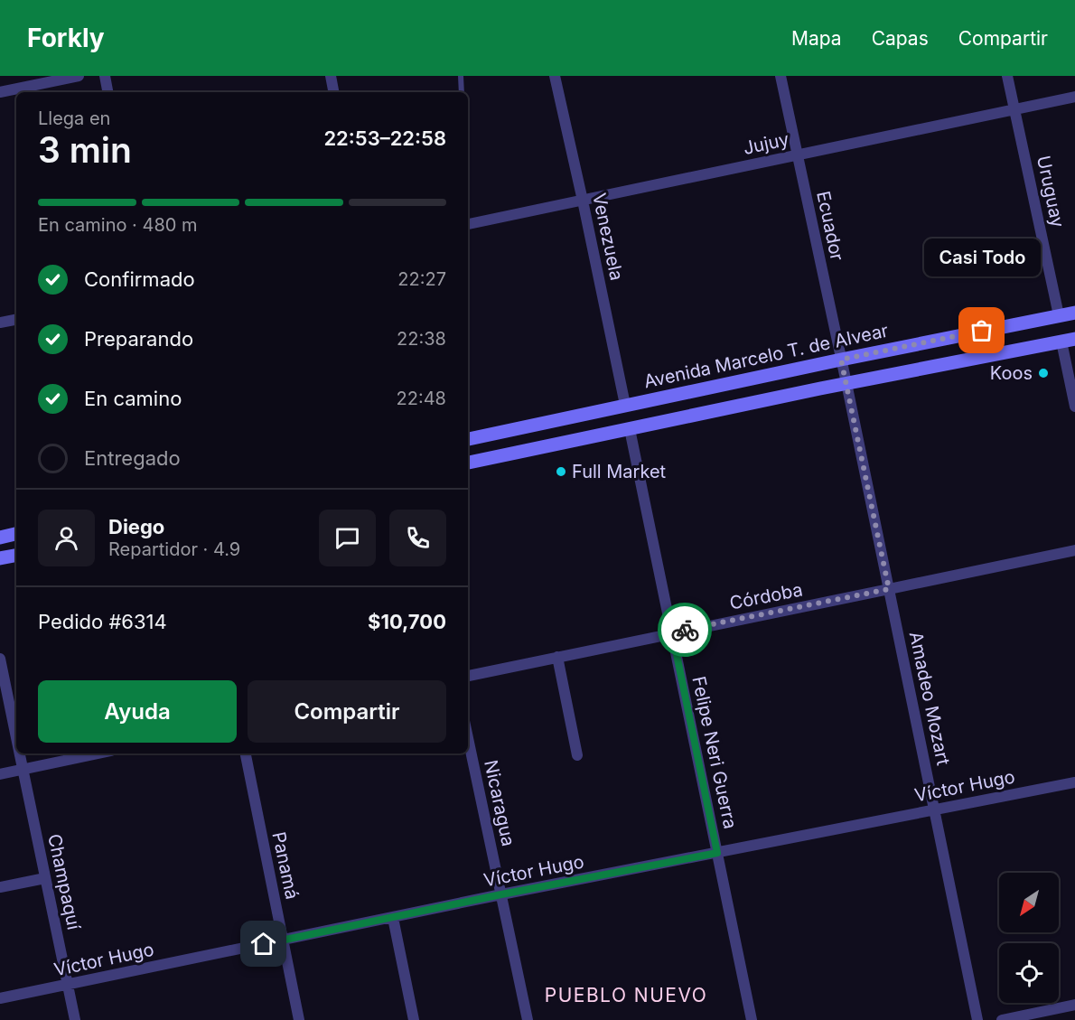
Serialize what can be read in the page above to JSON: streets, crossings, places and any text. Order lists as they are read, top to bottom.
{
  "streets": {
    "main road": ["Avenida Marcelo T. de Alvear"],
    "street": [
      "Jujuy",
      "Uruguay",
      "Ecuador",
      "Venezuela",
      "Córdoba",
      "Amadeo Mozart",
      "Felipe Neri Guerra",
      "Víctor Hugo",
      "Nicaragua",
      "Panamá",
      "Champaquí"
    ]
  },
  "crossings": [
    ["Jujuy", "Uruguay"],
    ["Jujuy", "Ecuador"],
    ["Jujuy", "Venezuela"],
    ["Uruguay", "Avenida Marcelo T. de Alvear"],
    ["Ecuador", "Avenida Marcelo T. de Alvear"],
    ["Ecuador", "Amadeo Mozart"],
    ["Venezuela", "Avenida Marcelo T. de Alvear"],
    ["Córdoba", "Amadeo Mozart"],
    ["Córdoba", "Felipe Neri Guerra"],
    ["Amadeo Mozart", "Víctor Hugo"],
    ["Felipe Neri Guerra", "Víctor Hugo"],
    ["Víctor Hugo", "Nicaragua"],
    ["Víctor Hugo", "Panamá"],
    ["Víctor Hugo", "Champaquí"]
  ],
  "districts": ["PUEBLO NUEVO"],
  "places": ["Casi Todo", "Koos", "Full Market"],
  "north": "bottom left",
  "page": {
    "header": "Forkly",
    "nav": ["Mapa", "Capas", "Compartir"],
    "heading": ["3 min", "Llega en", "22:53–22:58"],
    "panel": [
      "Diego",
      "Repartidor · 4.9",
      "Pedido #6314",
      "$10,700"
    ],
    "bar": "En camino · 480 m",
    "bubble": "Casi Todo",
    "list": [
      ["Confirmado", "22:27"],
      ["Preparando", "22:38"],
      ["En camino", "22:48"],
      "Entregado"
    ],
    "buttons": ["Ayuda", "Compartir"]
  }
}
